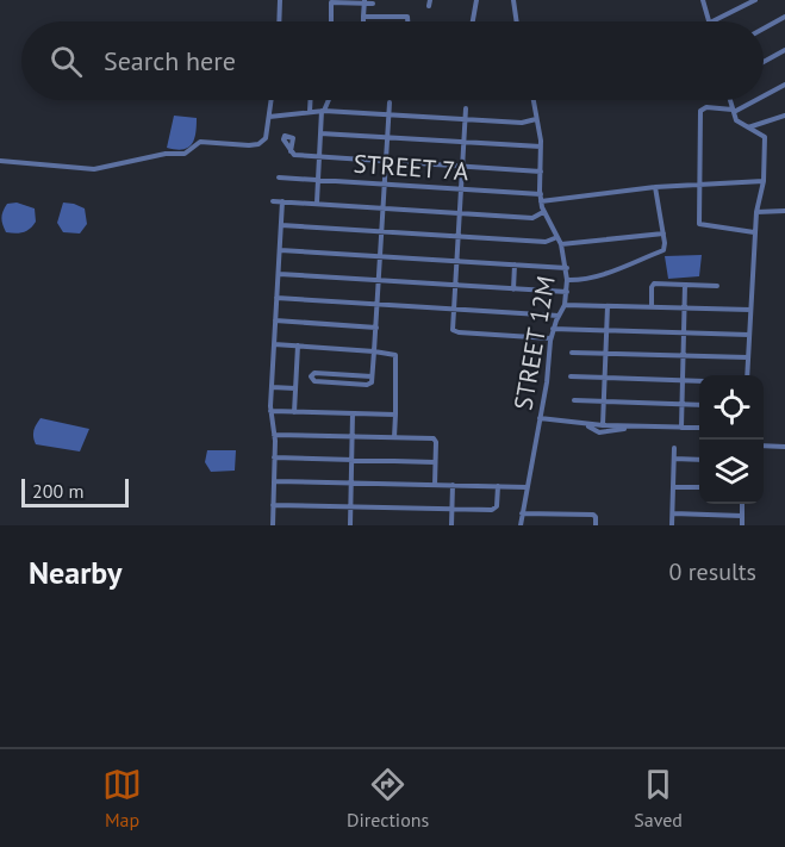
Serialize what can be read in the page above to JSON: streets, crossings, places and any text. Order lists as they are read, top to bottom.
{
  "streets": {
    "street": ["STREET 7A", "STREET 12M"]
  },
  "crossings": [
    ["STREET 7A", "STREET 12M"]
  ],
  "scale_bar": "200 m",
  "page": {
    "search": "Search here",
    "scale": "200 m",
    "heading": ["Nearby", "0 results"],
    "nav": ["Map", "Directions", "Saved"]
  }
}
